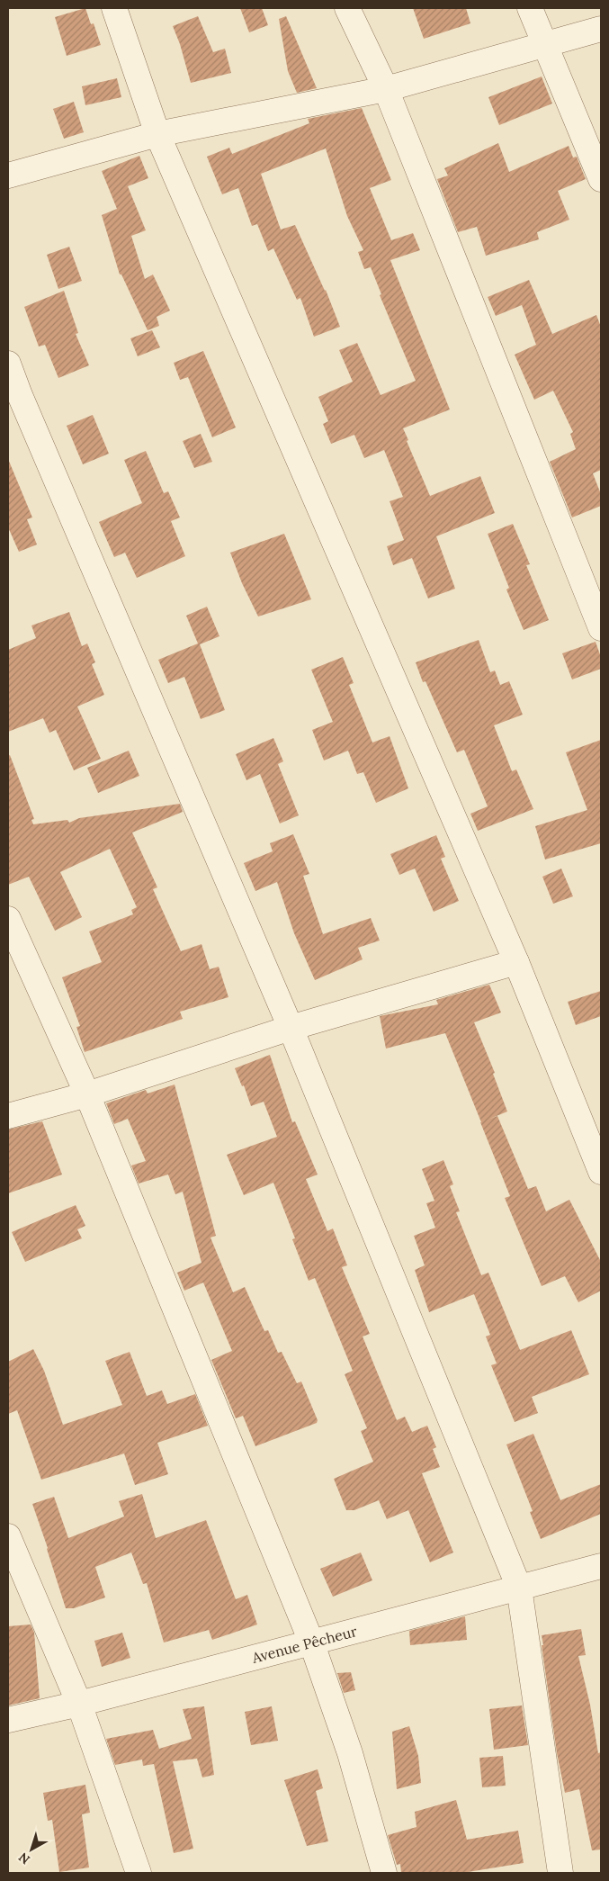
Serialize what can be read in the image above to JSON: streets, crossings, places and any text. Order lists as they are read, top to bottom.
{
  "streets": {
    "street": ["Avenue Pêcheur"]
  },
  "north": "bottom left"
}
